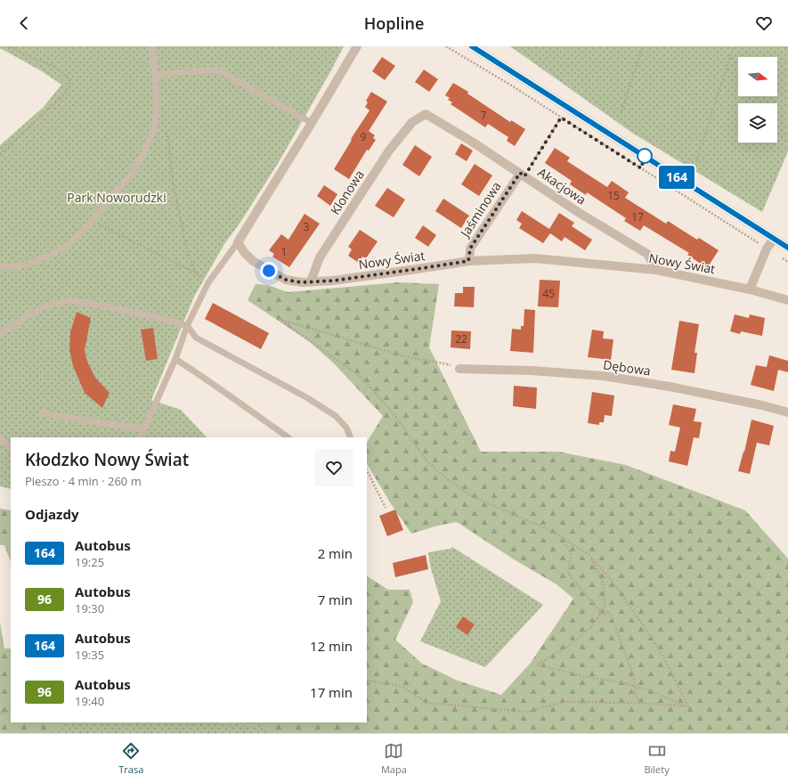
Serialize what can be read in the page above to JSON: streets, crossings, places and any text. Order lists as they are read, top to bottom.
{
  "streets": {
    "street": [
      "Akacjowa",
      "Klonowa",
      "Jaśminowa",
      "Nowy Świat",
      "Dębowa"
    ]
  },
  "crossings": [
    ["Akacjowa", "Klonowa"],
    ["Akacjowa", "Jaśminowa"],
    ["Akacjowa", "Nowy Świat"],
    ["Klonowa", "Nowy Świat"],
    ["Jaśminowa", "Nowy Świat"]
  ],
  "parks": ["Park Noworudzki"],
  "lines": ["bus line 164"],
  "house_numbers": [
    "7",
    "9",
    "15",
    "17",
    "3",
    "1",
    "45",
    "22"
  ],
  "north": "right",
  "page": {
    "header": "Hopline",
    "on_map": "164",
    "heading": [
      ["Kłodzko Nowy Świat", "Pieszo · 4 min · 260 m"],
      "Odjazdy"
    ],
    "list": [
      {
        "mark": "164",
        "name": "Autobus",
        "note": "19:25",
        "value": "2 min"
      },
      {
        "mark": "96",
        "name": "Autobus",
        "note": "19:30",
        "value": "7 min"
      },
      {
        "mark": "164",
        "name": "Autobus",
        "note": "19:35",
        "value": "12 min"
      },
      {
        "mark": "96",
        "name": "Autobus",
        "note": "19:40",
        "value": "17 min"
      }
    ],
    "tabs": ["Trasa", "Mapa", "Bilety"]
  }
}
